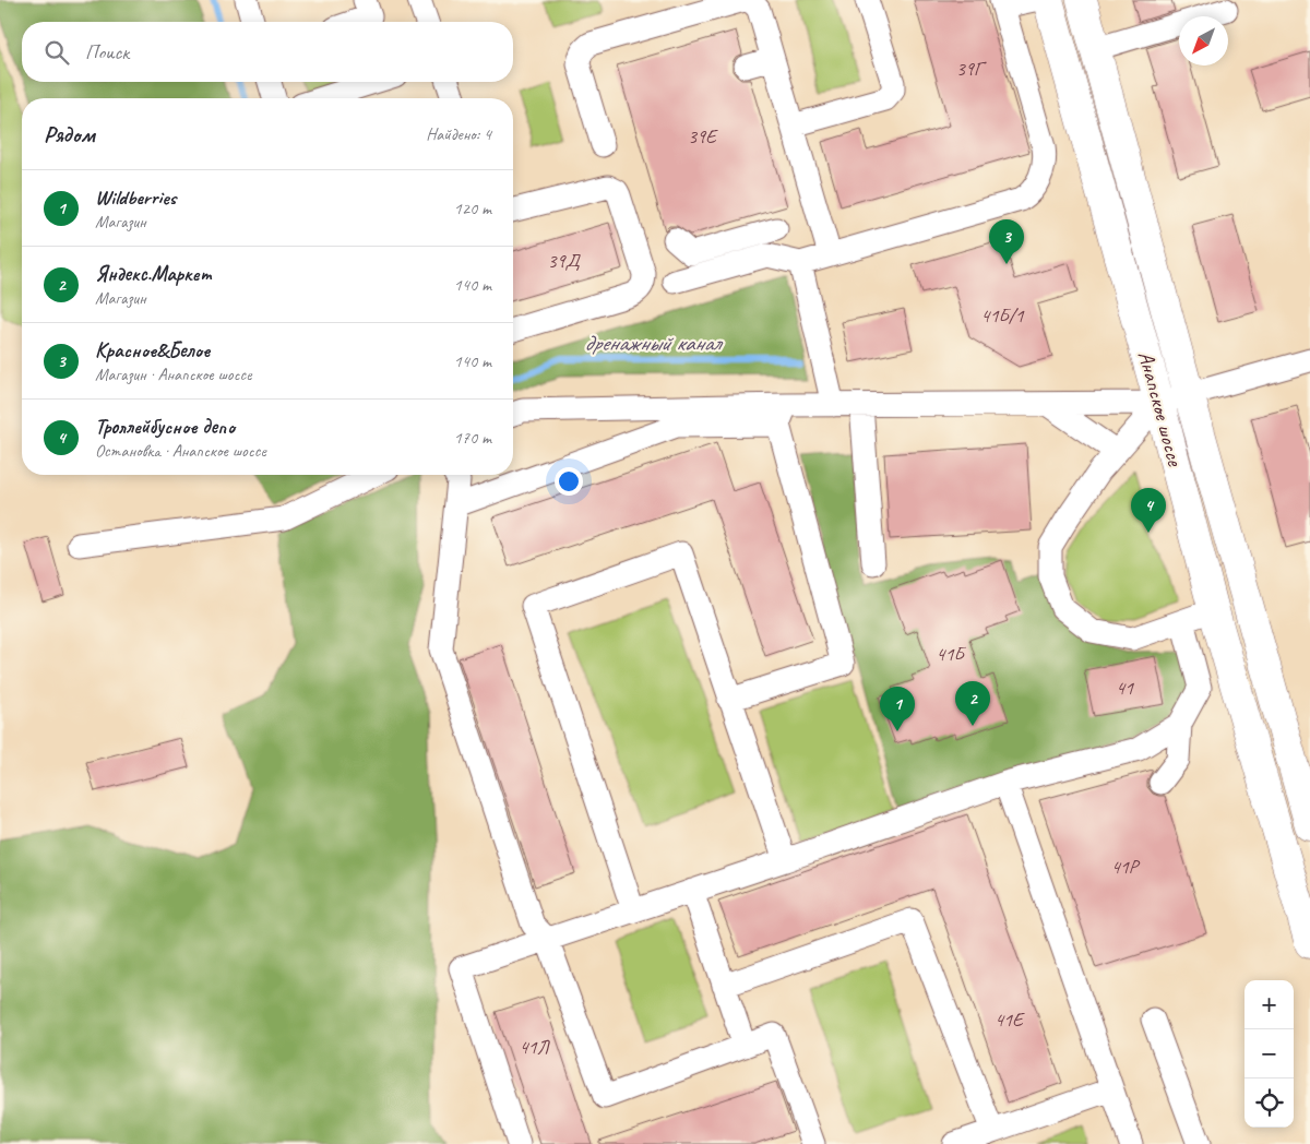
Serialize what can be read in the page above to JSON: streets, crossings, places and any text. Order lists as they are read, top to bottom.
{
  "streets": {
    "highway": ["Анапское шоссе"]
  },
  "water": ["дренажный канал"],
  "house_numbers": [
    "39Г",
    "39Е",
    "39Д",
    "41Б/1",
    "41Б",
    "41",
    "41Р",
    "41Е",
    "41Л"
  ],
  "north": "bottom left",
  "page": {
    "search": "Поиск",
    "heading": ["Рядом", "Найдено: 4"],
    "list": [
      {
        "mark": "1",
        "name": "Wildberries",
        "note": "Магазин",
        "value": "120 m"
      },
      {
        "mark": "2",
        "name": "Яндекс.Маркет",
        "note": "Магазин",
        "value": "140 m"
      },
      {
        "mark": "3",
        "name": "Красное&Белое",
        "note": "Магазин · Анапское шоссе",
        "value": "140 m"
      },
      {
        "mark": "4",
        "name": "Троллейбусное депо",
        "note": "Остановка · Анапское шоссе",
        "value": "170 m"
      }
    ],
    "pins": [
      "3",
      "4",
      "2",
      "1"
    ],
    "map_buttons": ["+", "−"]
  }
}
